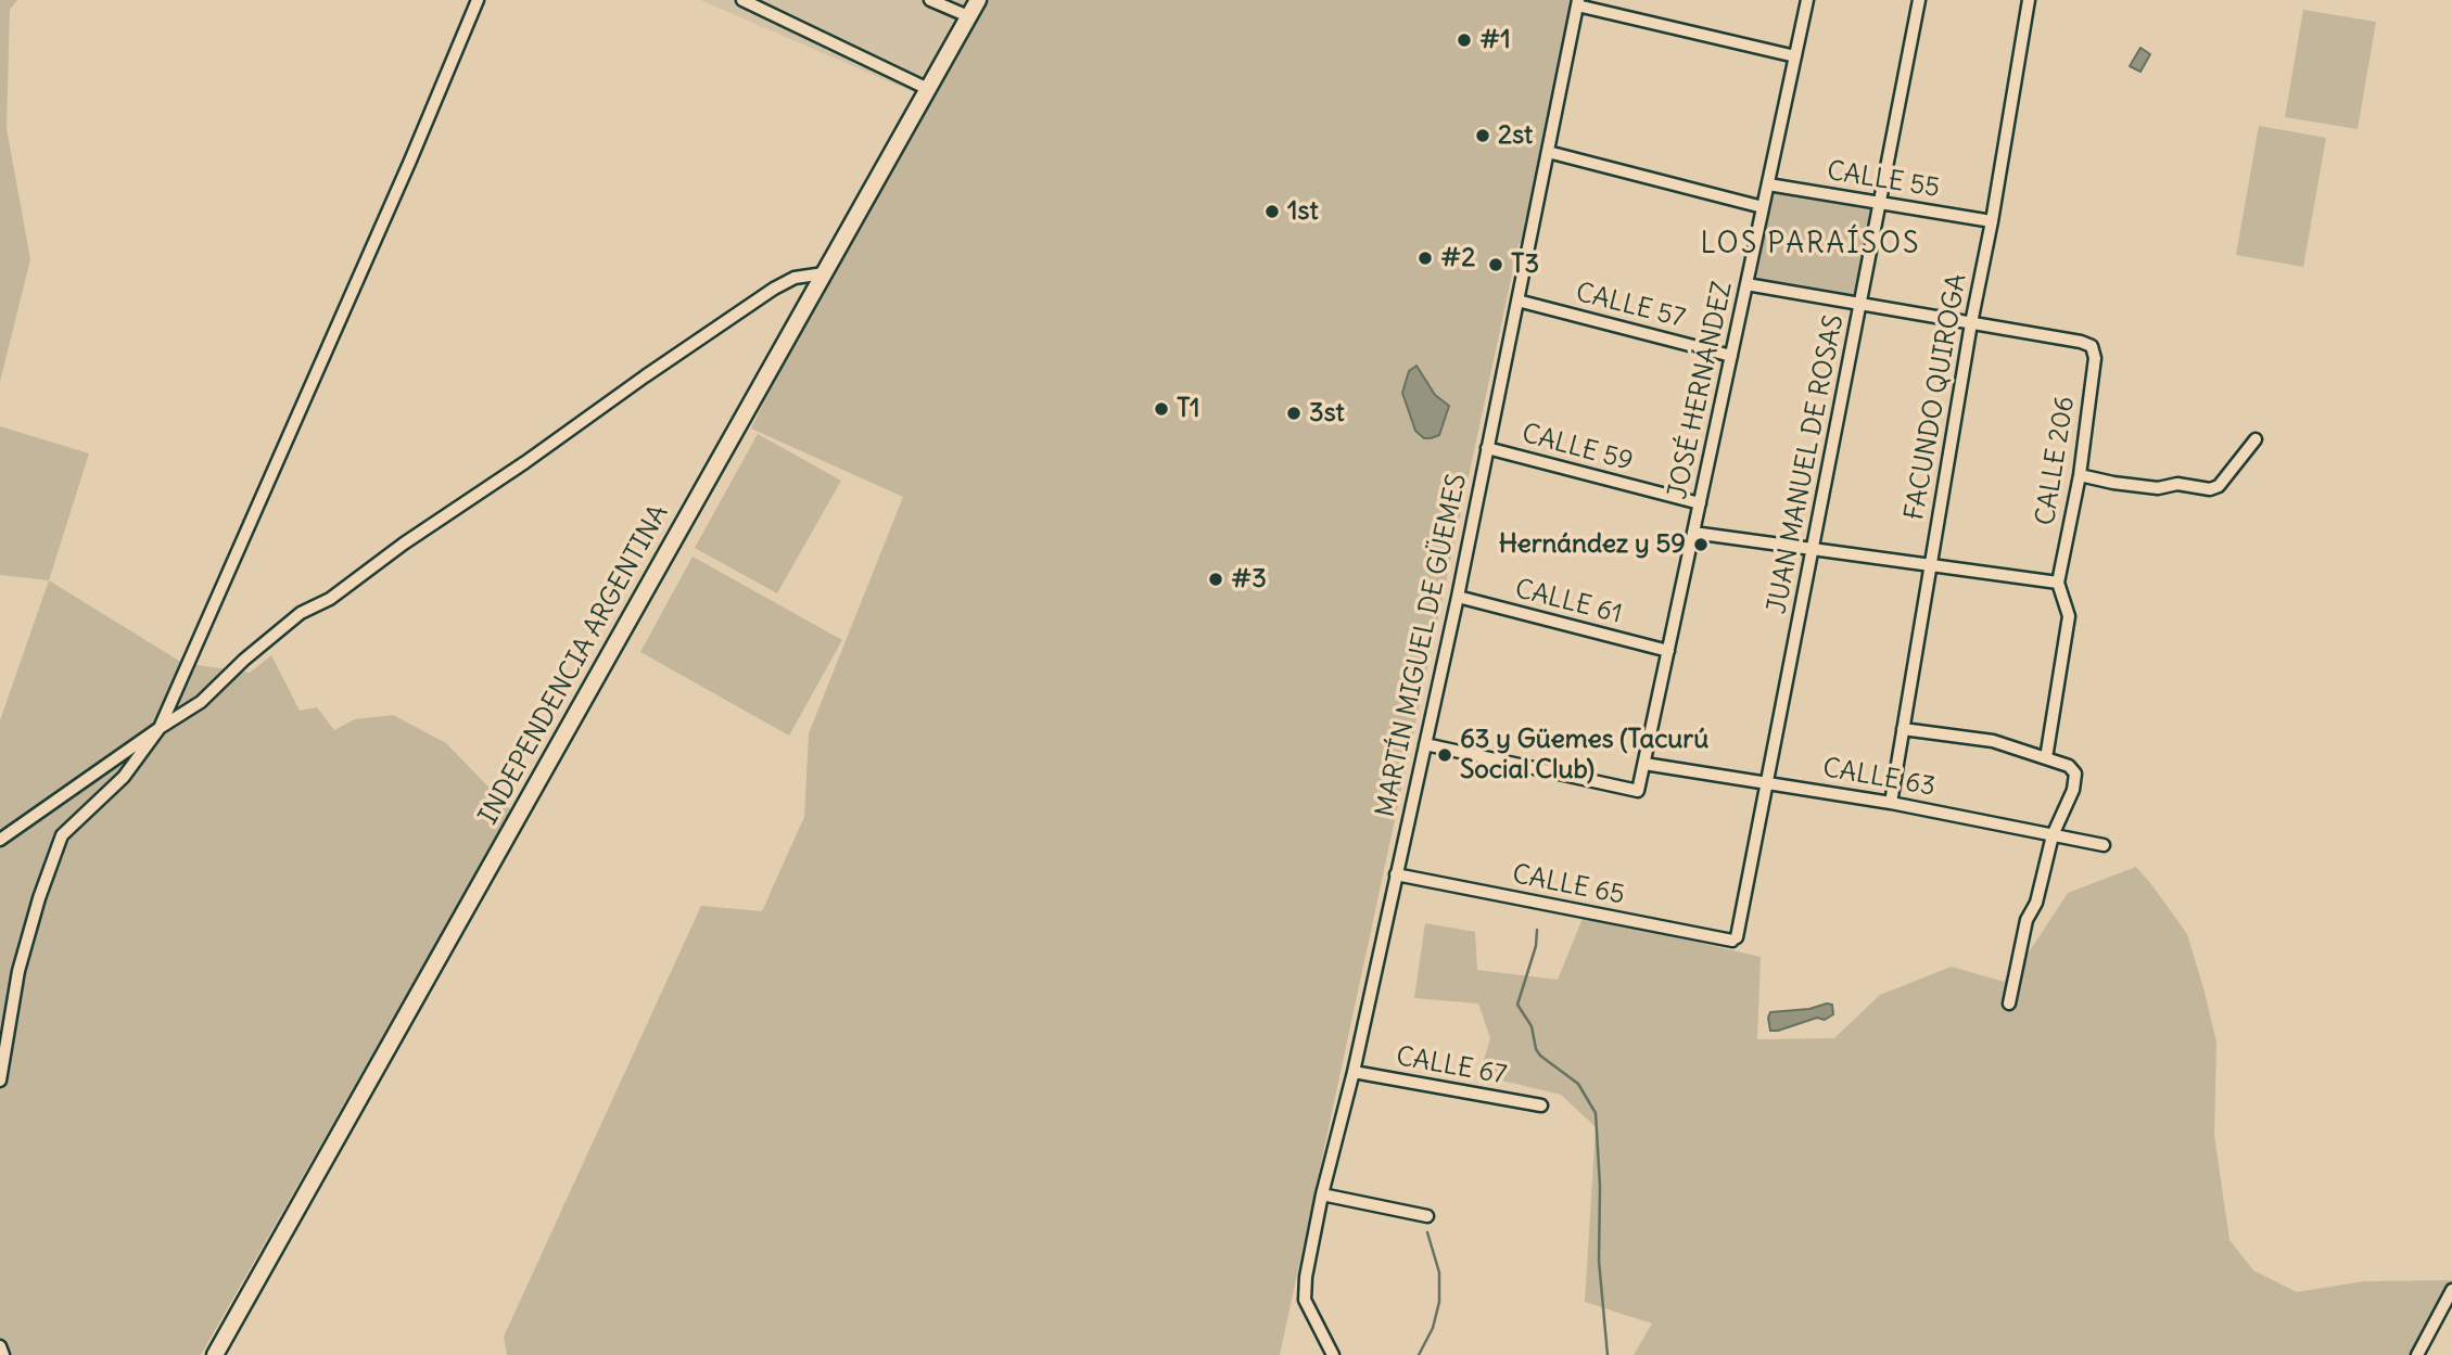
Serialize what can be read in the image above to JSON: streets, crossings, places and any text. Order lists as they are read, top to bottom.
{
  "streets": {
    "street": [
      "CALLE 55",
      "CALLE 57",
      "JOSÉ HERNÁNDEZ",
      "FACUNDO QUIROGA",
      "CALLE 59",
      "CALLE 206",
      "JUAN MANUEL DE ROSAS",
      "CALLE 61",
      "MARTÍN MIGUEL DE GÜEMES",
      "INDEPENDENCIA ARGENTINA",
      "CALLE 63",
      "CALLE 65",
      "CALLE 67"
    ]
  },
  "crossings": [
    ["CALLE 55", "JOSÉ HERNÁNDEZ"],
    ["CALLE 55", "FACUNDO QUIROGA"],
    ["CALLE 55", "JUAN MANUEL DE ROSAS"],
    ["CALLE 57", "JOSÉ HERNÁNDEZ"],
    ["CALLE 57", "MARTÍN MIGUEL DE GÜEMES"],
    ["JOSÉ HERNÁNDEZ", "CALLE 59"],
    ["JOSÉ HERNÁNDEZ", "CALLE 61"],
    ["JOSÉ HERNÁNDEZ", "MARTÍN MIGUEL DE GÜEMES"],
    ["JOSÉ HERNÁNDEZ", "CALLE 63"],
    ["FACUNDO QUIROGA", "CALLE 206"],
    ["FACUNDO QUIROGA", "CALLE 63"],
    ["CALLE 59", "MARTÍN MIGUEL DE GÜEMES"],
    ["JUAN MANUEL DE ROSAS", "CALLE 63"],
    ["JUAN MANUEL DE ROSAS", "CALLE 65"],
    ["CALLE 61", "MARTÍN MIGUEL DE GÜEMES"],
    ["MARTÍN MIGUEL DE GÜEMES", "CALLE 65"],
    ["MARTÍN MIGUEL DE GÜEMES", "CALLE 67"]
  ],
  "districts": ["LOS PARAÍSOS"],
  "places": [
    "#1",
    "2st",
    "1st",
    "#2",
    "T3",
    "T1",
    "3st",
    "Hernández y 59",
    "#3",
    "63 y Güemes (Tacurú Social Club)"
  ]
}
